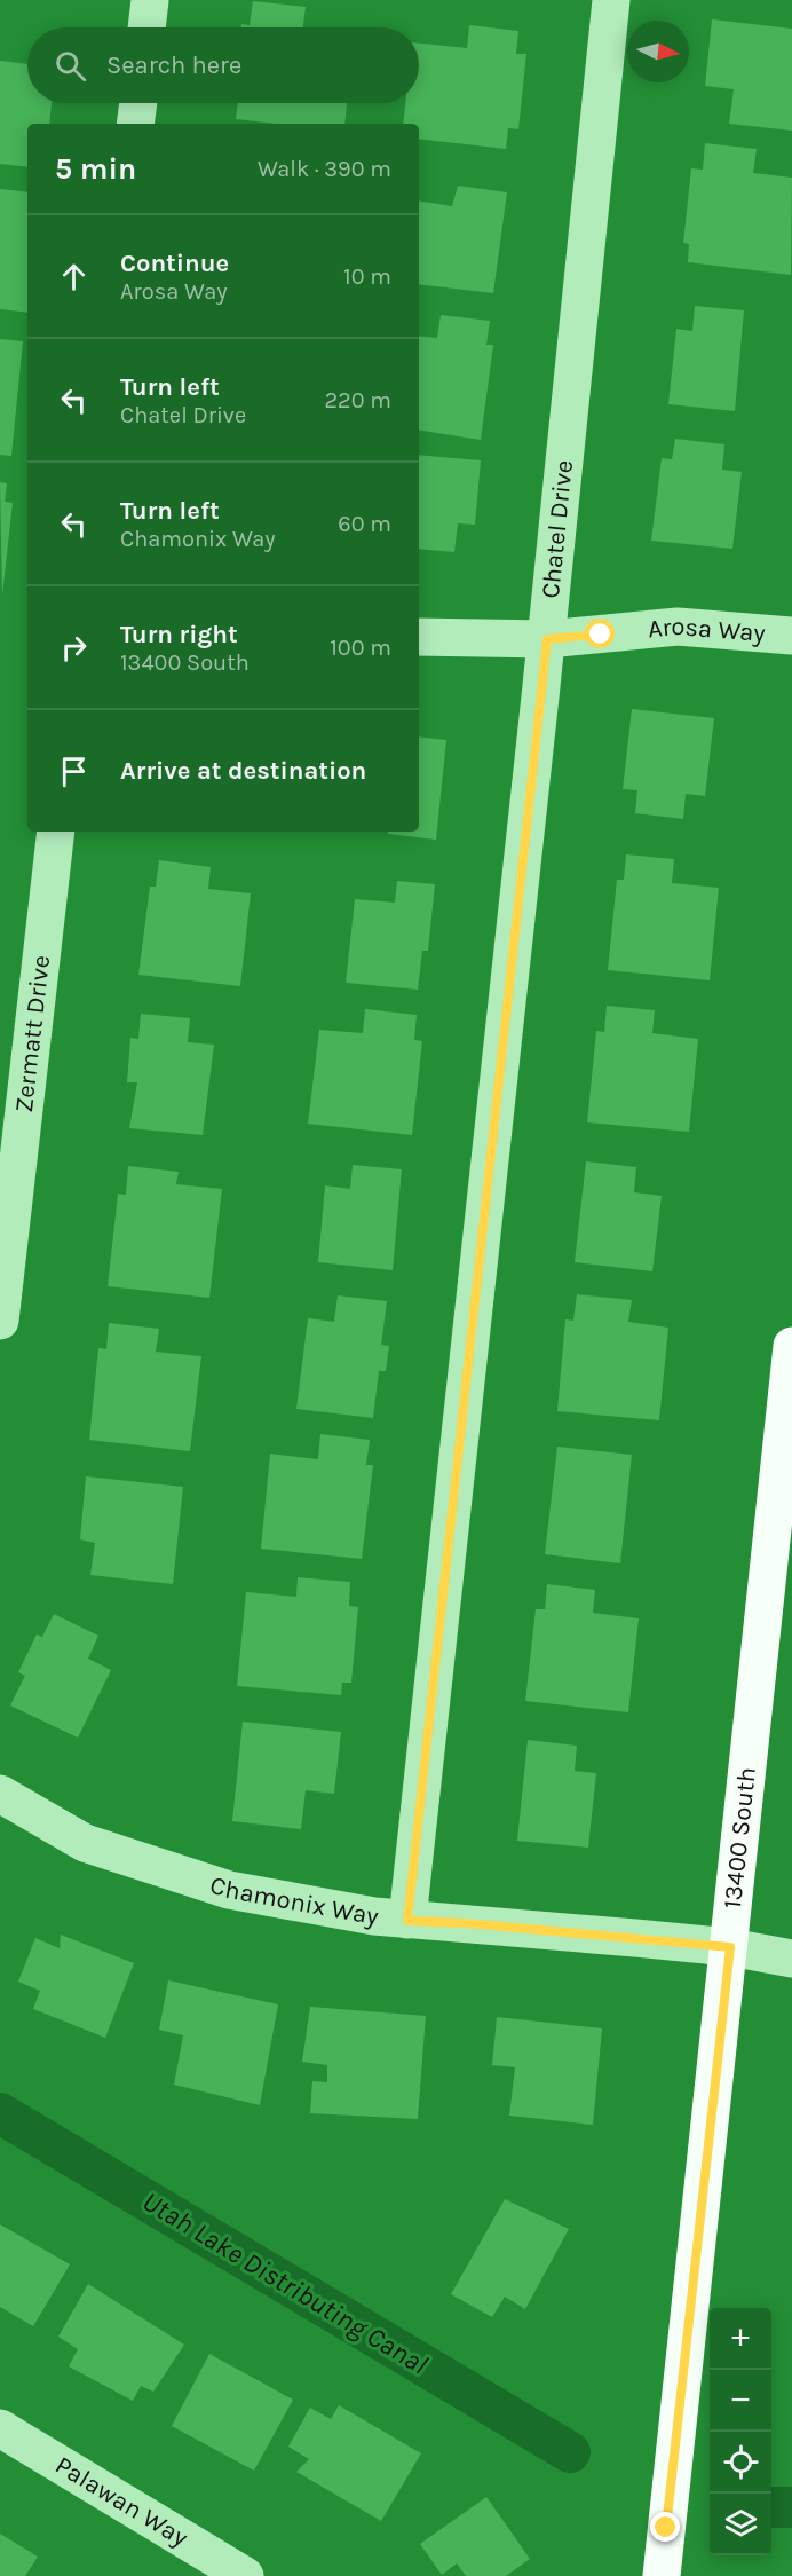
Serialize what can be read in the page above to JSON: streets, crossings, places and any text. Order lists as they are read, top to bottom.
{
  "streets": {
    "main road": ["13400 South"],
    "street": [
      "Chatel Drive",
      "Arosa Way",
      "Zermatt Drive",
      "Chamonix Way",
      "Palawan Way"
    ]
  },
  "crossings": [
    ["Chatel Drive", "Arosa Way"],
    ["Chatel Drive", "Chamonix Way"],
    ["13400 South", "Chamonix Way"]
  ],
  "water": ["Utah Lake Distributing Canal"],
  "north": "right",
  "page": {
    "search": "Search here",
    "heading": ["5 min", "Walk · 390 m"],
    "list": [
      ["Continue", "Arosa Way", "10 m"],
      ["Turn left", "Chatel Drive", "220 m"],
      ["Turn left", "Chamonix Way", "60 m"],
      ["Turn right", "13400 South", "100 m"],
      "Arrive at destination"
    ],
    "map_buttons": ["+", "−"]
  }
}
